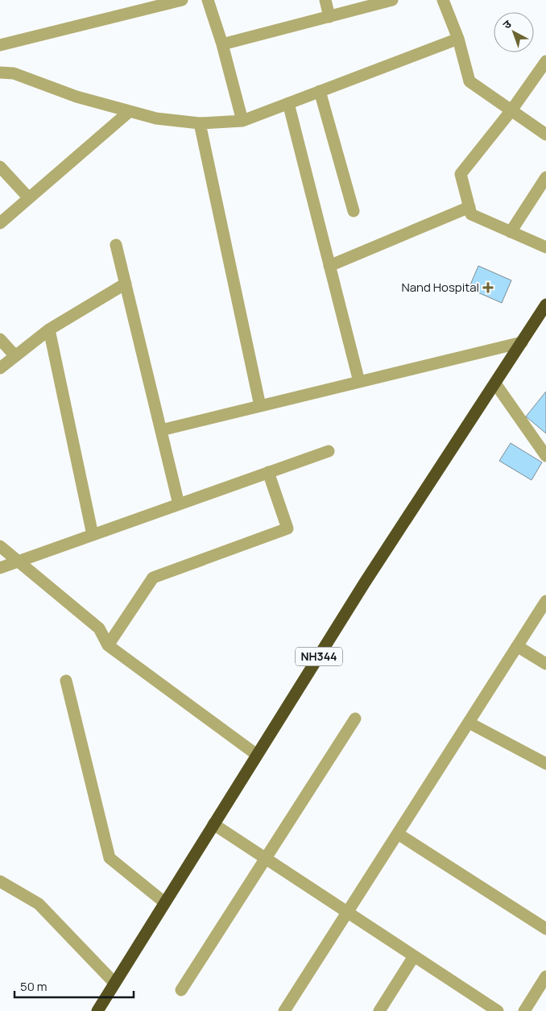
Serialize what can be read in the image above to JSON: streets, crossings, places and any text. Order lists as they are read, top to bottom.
{
  "streets": {
    "highway": ["NH344"]
  },
  "places": {
    "health": ["Nand Hospital"]
  },
  "scale_bar": "50 m",
  "north": "top left"
}
